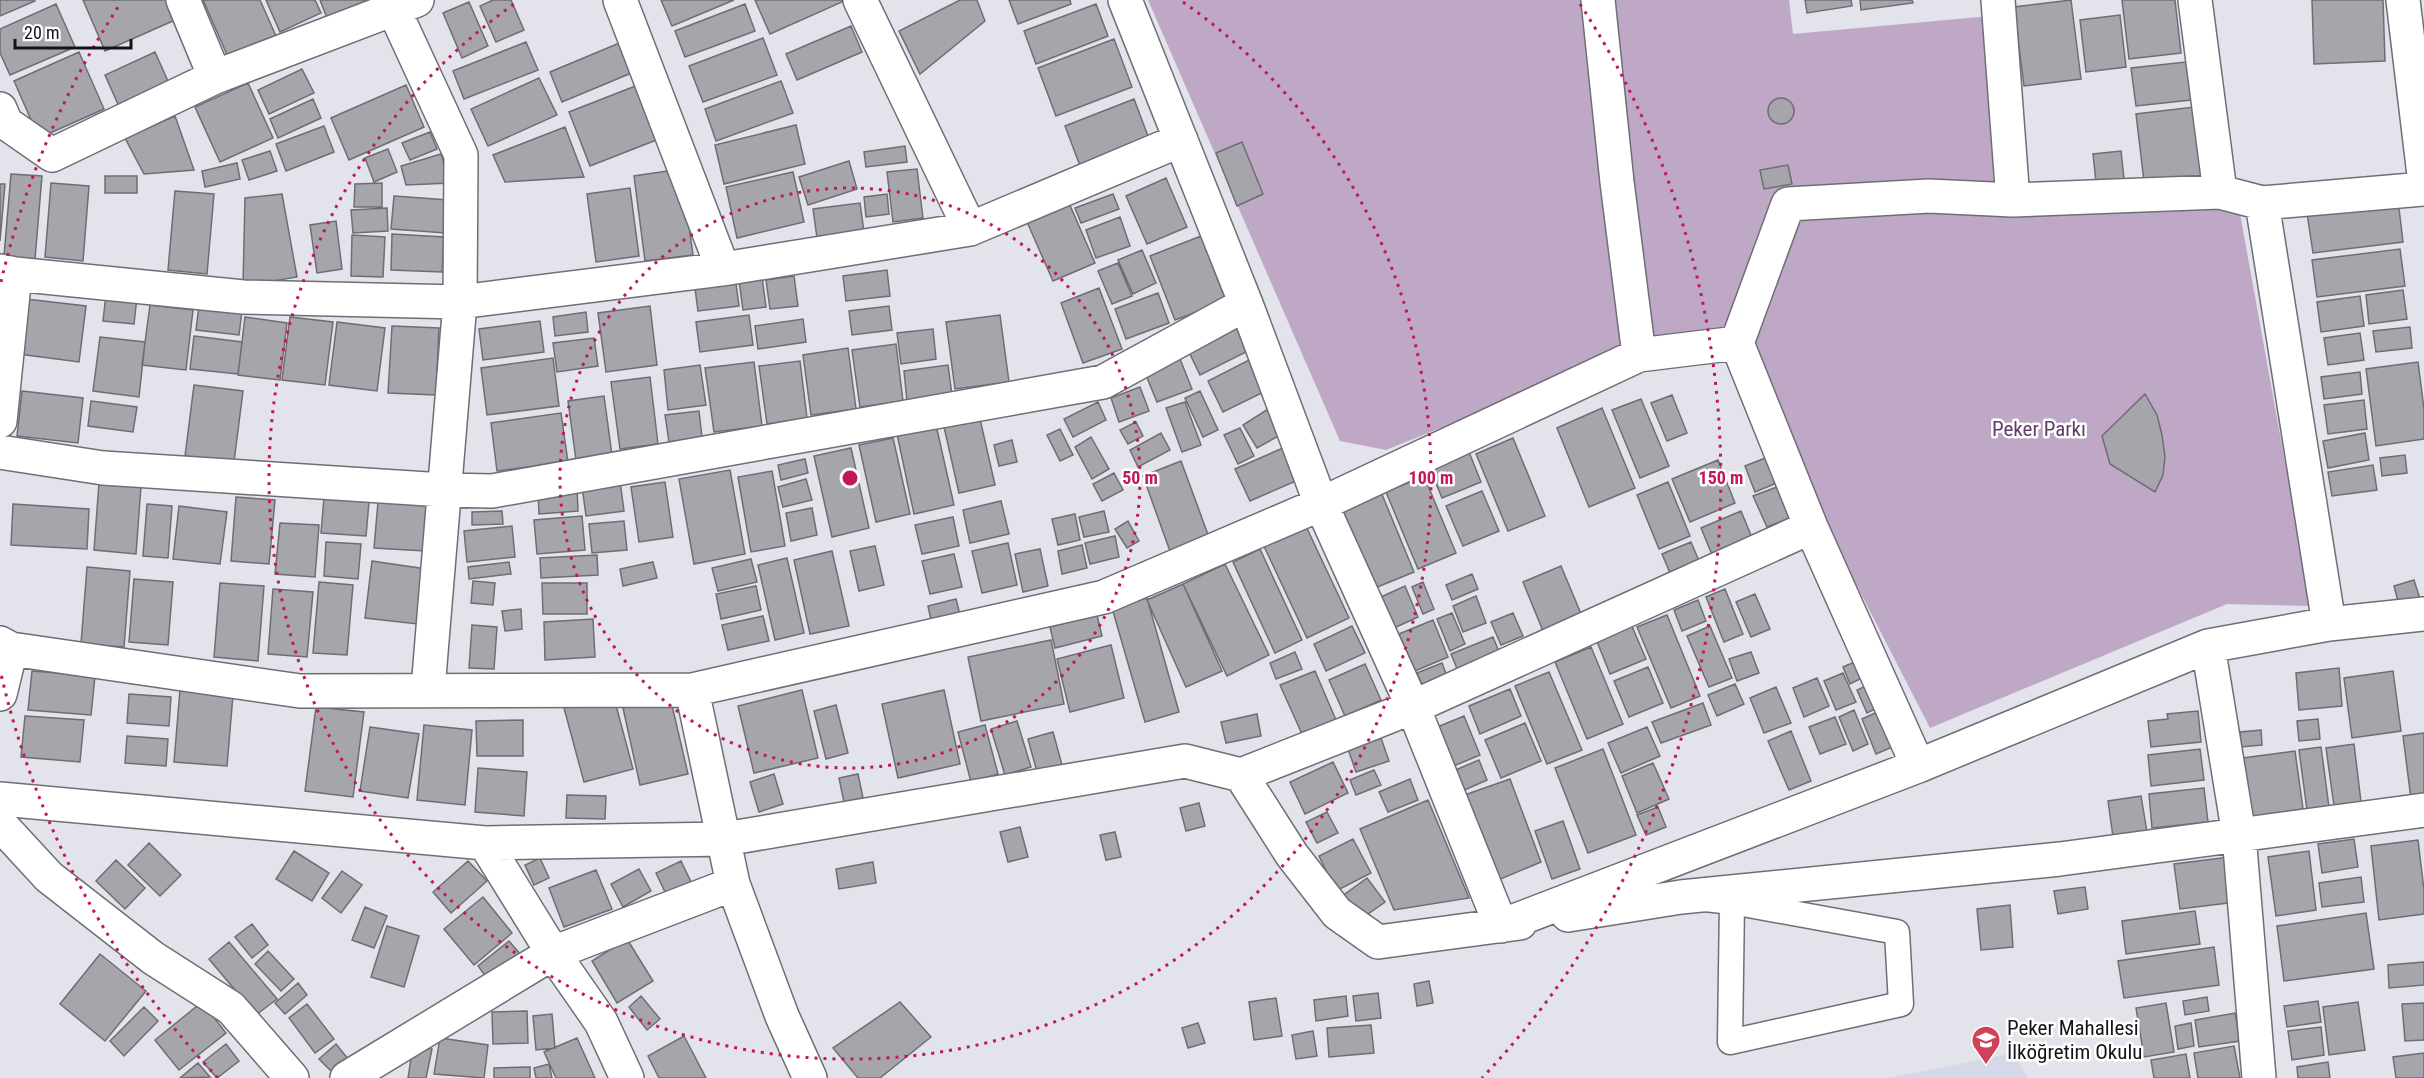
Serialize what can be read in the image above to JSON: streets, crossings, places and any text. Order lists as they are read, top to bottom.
{
  "parks": ["Peker Parkı"],
  "places": {
    "school or university": ["Peker Mahallesi İlköğretim Okulu"]
  },
  "scale_bar": "20 m",
  "rings": ["50 m", "100 m", "150 m"]
}
